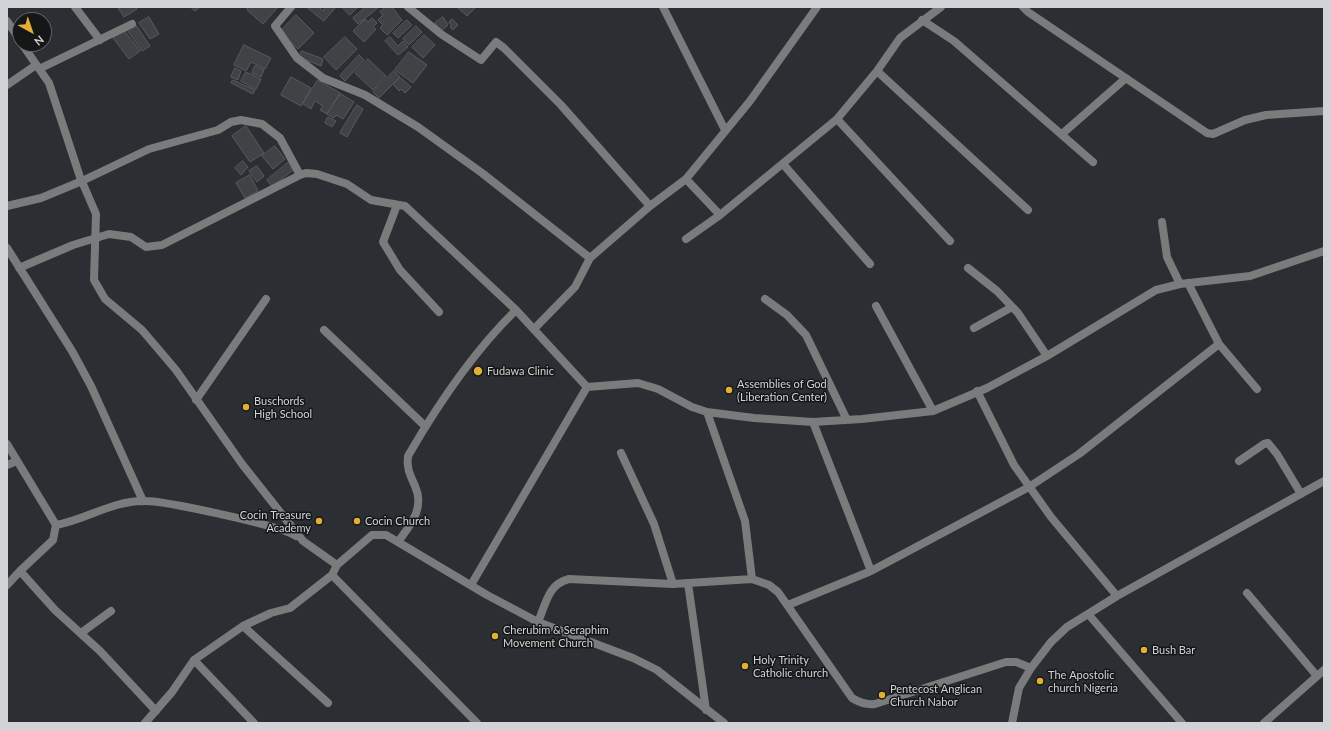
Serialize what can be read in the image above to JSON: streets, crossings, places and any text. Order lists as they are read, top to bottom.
{
  "places": [
    "Fudawa Clinic",
    "Assemblies of God (Liberation Center)",
    "Buschords High School",
    "Cocin Treasure Academy",
    "Cocin Church",
    "Cherubim & Seraphim Movement Church",
    "Bush Bar",
    "Holy Trinity Catholic church",
    "The Apostolic church Nigeria",
    "Pentecost Anglican Church Nabor"
  ],
  "north": "bottom right"
}
